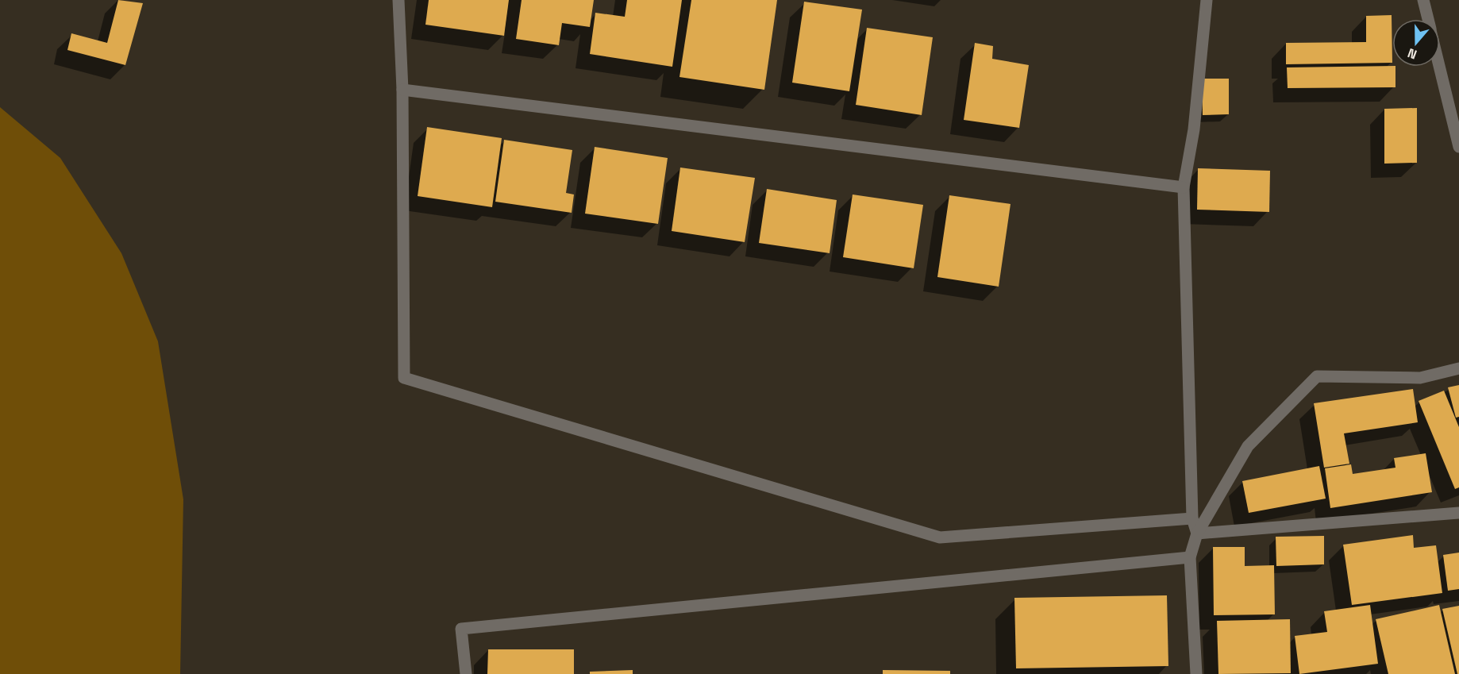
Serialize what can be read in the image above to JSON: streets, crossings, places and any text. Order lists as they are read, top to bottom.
{
  "north": "bottom"
}
